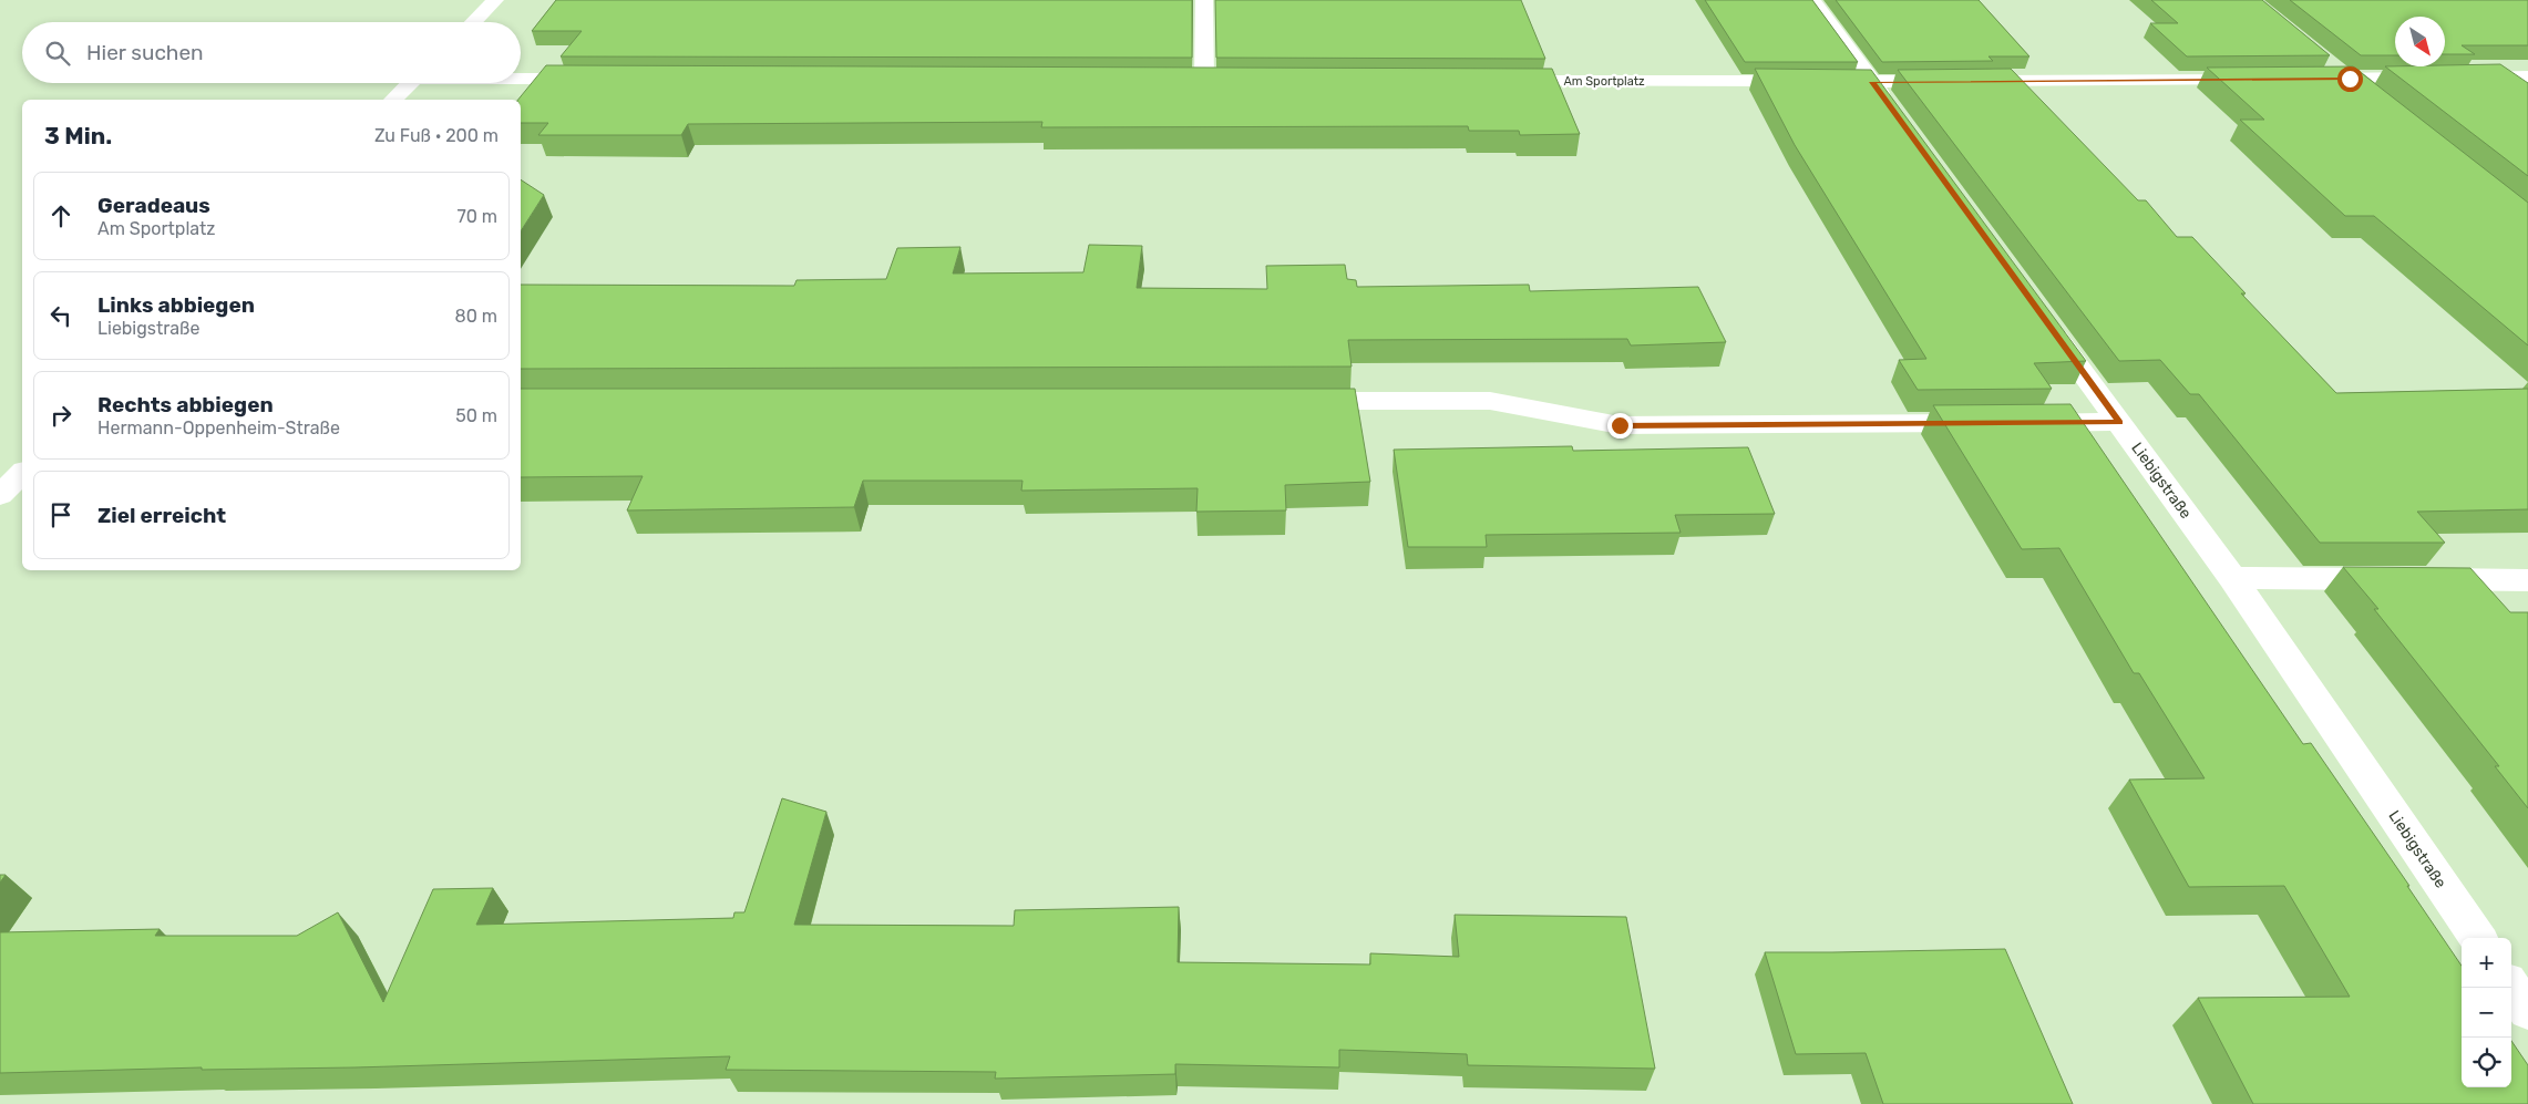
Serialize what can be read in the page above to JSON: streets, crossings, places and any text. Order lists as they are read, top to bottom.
{
  "streets": {
    "street": ["Am Sportplatz", "Liebigstraße"]
  },
  "north": "bottom right",
  "page": {
    "search": "Hier suchen",
    "heading": ["3 Min.", "Zu Fuß · 200 m"],
    "list": [
      ["Geradeaus", "Am Sportplatz", "70 m"],
      ["Links abbiegen", "Liebigstraße", "80 m"],
      ["Rechts abbiegen", "Hermann-Oppenheim-Straße", "50 m"],
      "Ziel erreicht"
    ],
    "map_buttons": ["+", "−"]
  }
}
